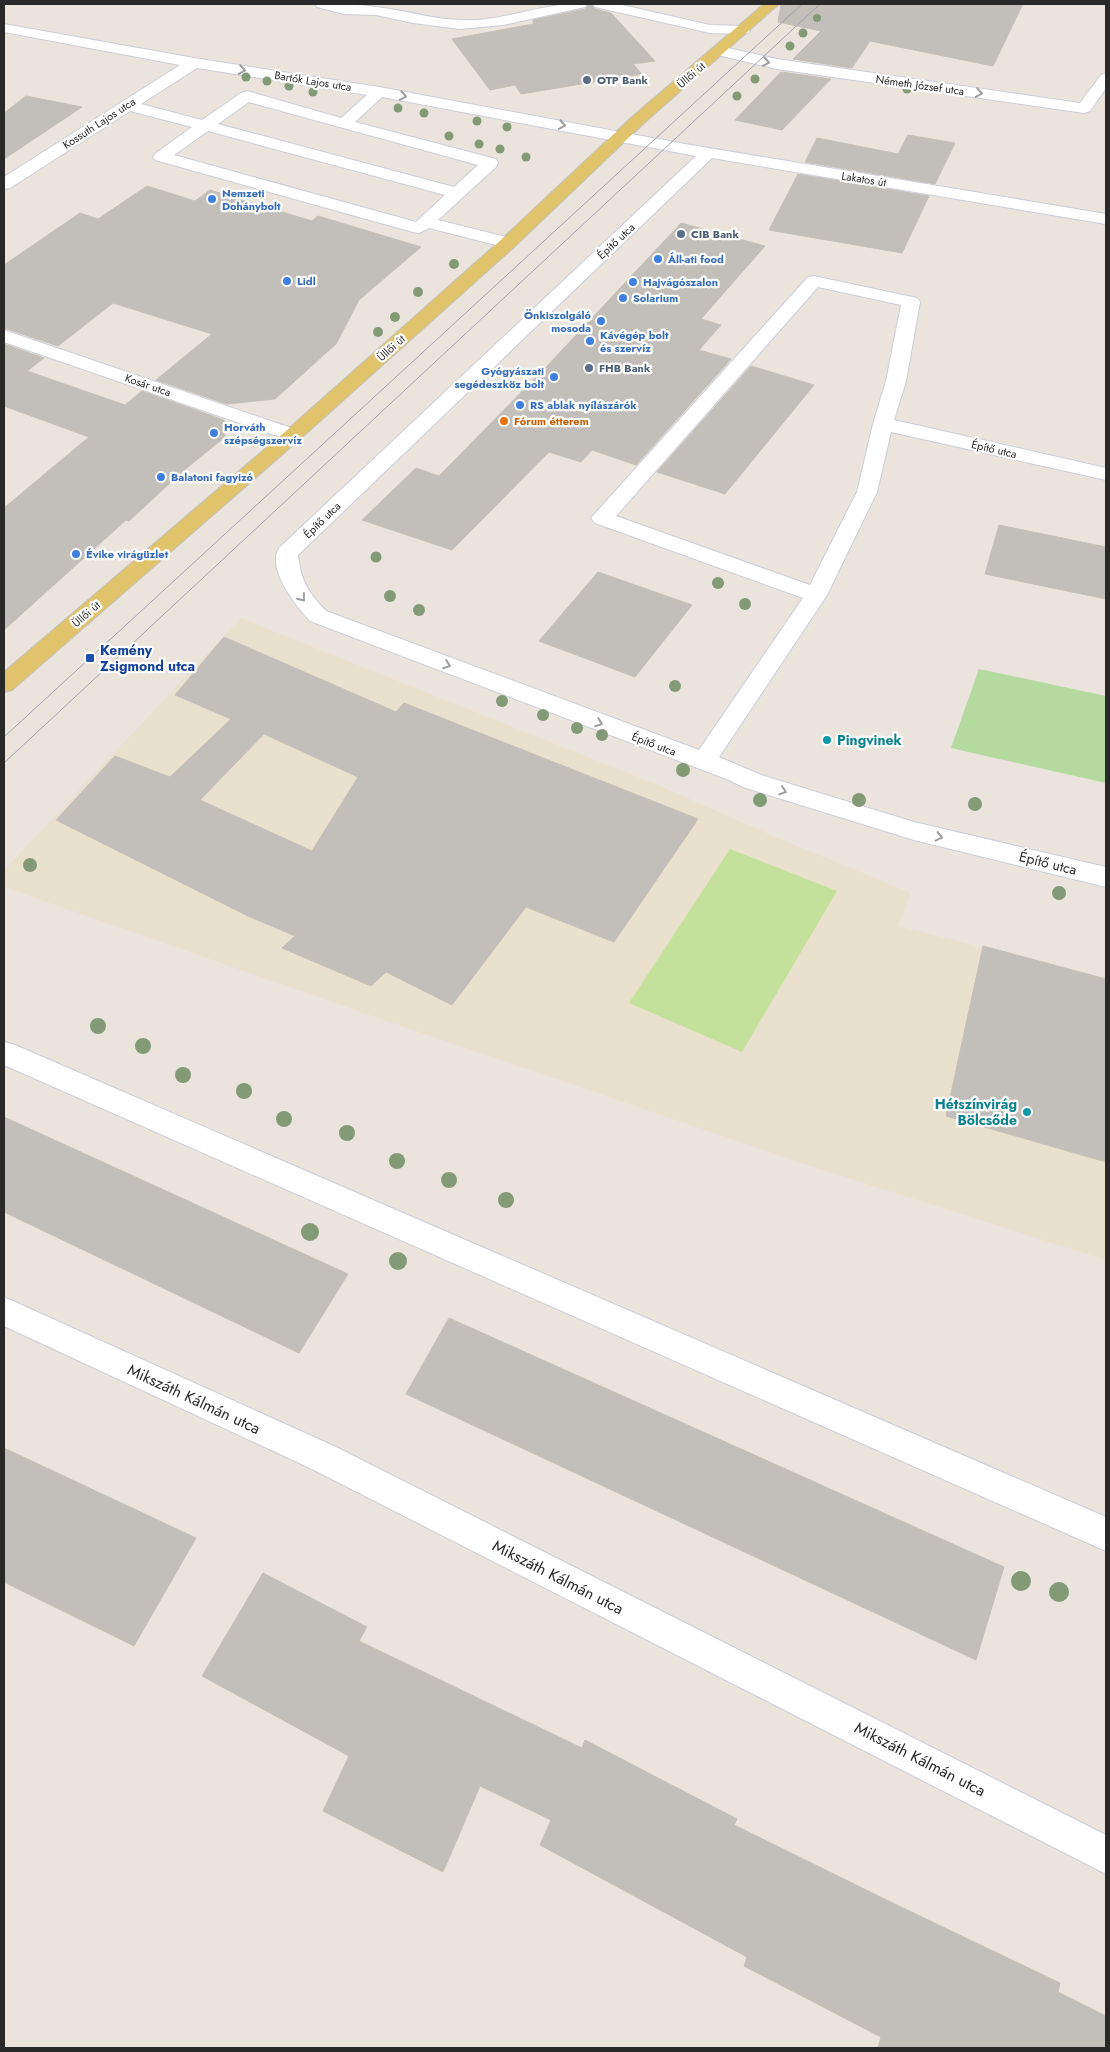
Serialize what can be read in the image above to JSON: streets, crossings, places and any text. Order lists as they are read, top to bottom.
{
  "streets": {
    "main road": ["Üllői út"],
    "street": [
      "Bartók Lajos utca",
      "Németh József utca",
      "Kossuth Lajos utca",
      "Lakatos út",
      "Építő utca",
      "Kosár utca",
      "Mikszáth Kálmán utca"
    ]
  },
  "crossings": [
    ["Üllői út", "Bartók Lajos utca"],
    ["Üllői út", "Németh József utca"],
    ["Üllői út", "Lakatos út"],
    ["Üllői út", "Kosár utca"],
    ["Bartók Lajos utca", "Kossuth Lajos utca"],
    ["Bartók Lajos utca", "Lakatos út"],
    ["Lakatos út", "Építő utca"]
  ],
  "one_way": ["Németh József utca"],
  "places": {
    "other": [
      "OTP Bank",
      "Nemzeti Dohánybolt",
      "CIB Bank",
      "Áll-ati food",
      "Lidl",
      "Hajvágószalon",
      "Solarium",
      "Önkiszolgáló mosoda",
      "Kávégép bolt és szervíz",
      "FHB Bank",
      "Gyógyászati segédeszköz bolt",
      "RS ablak nyílászárók",
      "Fórum étterem",
      "Horváth szépségszervíz",
      "Balatoni fagyizó",
      "Évike virágüzlet",
      "Pingvinek",
      "Hétszínvirág Bölcsőde"
    ],
    "transit": ["Kemény Zsigmond utca"]
  }
}
